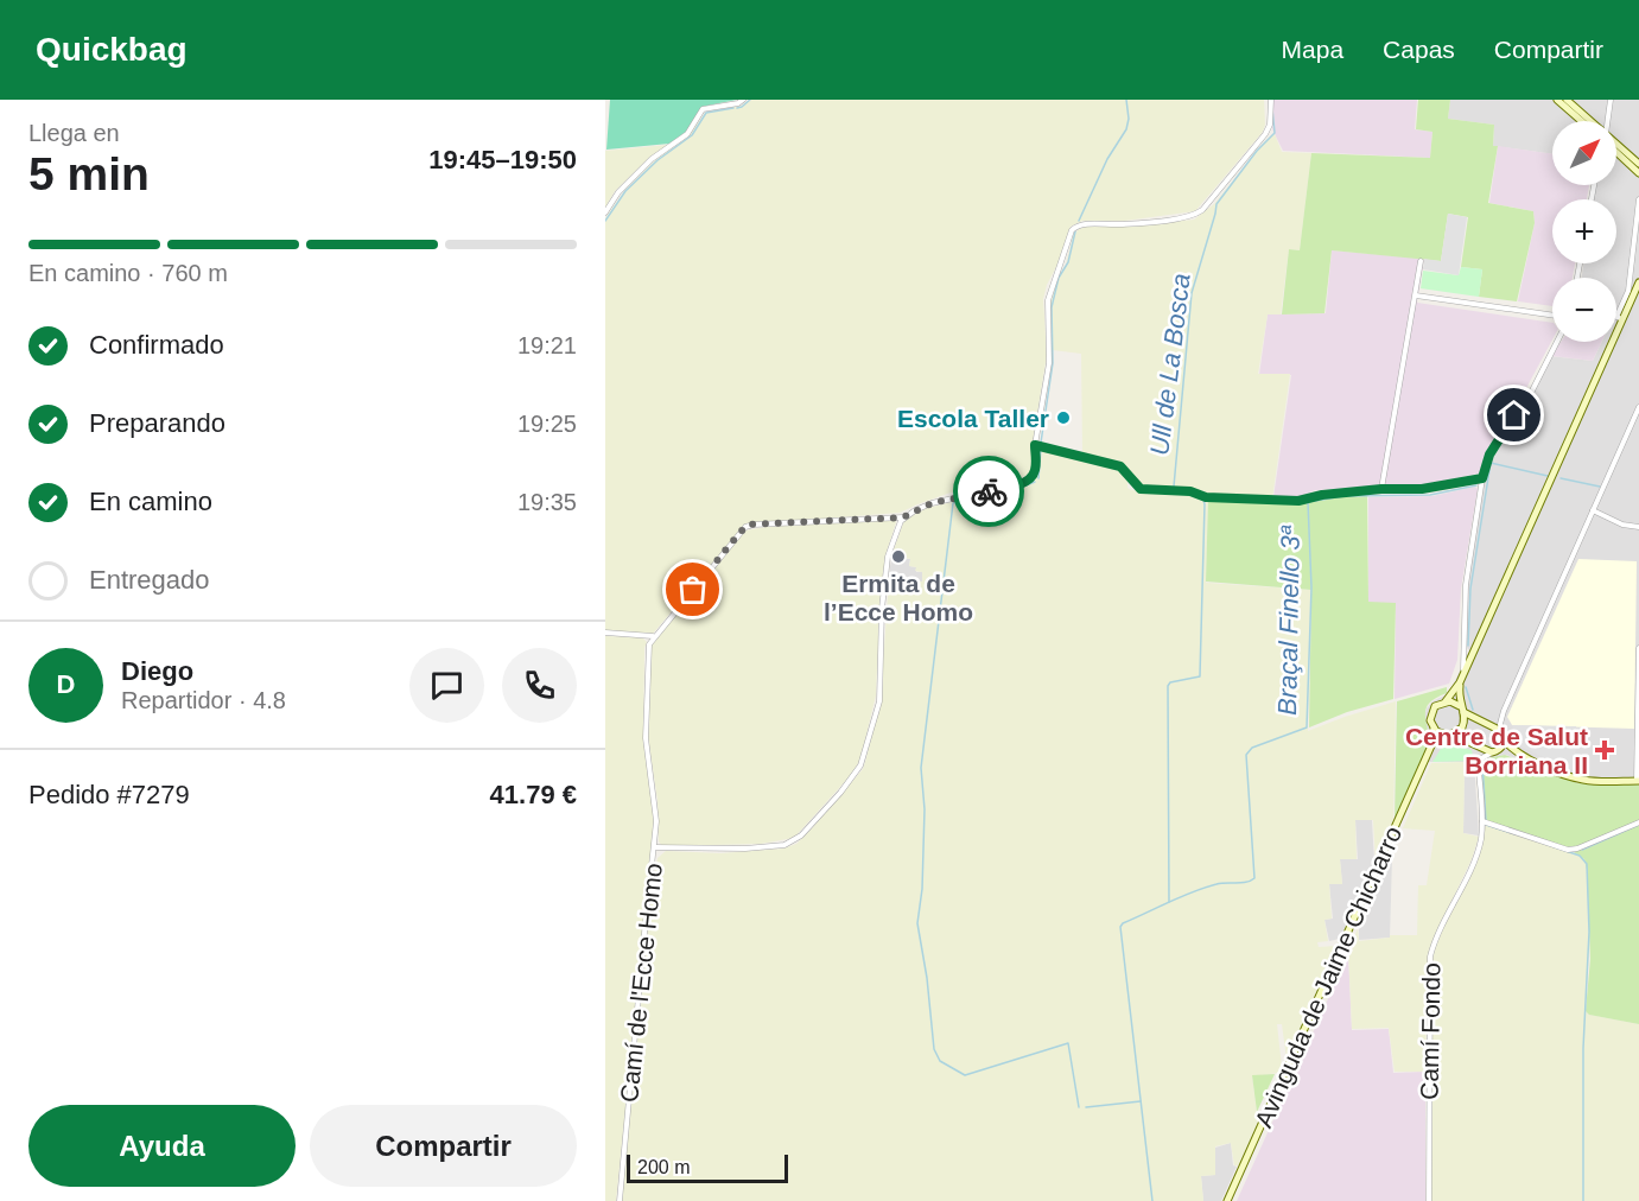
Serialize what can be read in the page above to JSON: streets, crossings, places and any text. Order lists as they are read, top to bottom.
{
  "streets": {
    "street": ["Avinguda de Jaime Chicharro", "Camí de l'Ecce Homo", "Camí Fondo"]
  },
  "water": ["Ull de La Bosca", "Braçal Finello 3ª"],
  "places": {
    "other": ["Escola Taller", "Ermita de l’Ecce Homo"],
    "health": ["Centre de Salut Borriana II"]
  },
  "scale_bar": "200 m",
  "north": "top right",
  "page": {
    "header": "Quickbag",
    "nav": ["Mapa", "Capas", "Compartir"],
    "heading": ["5 min", "Llega en", "19:45–19:50"],
    "panel": [
      "Diego",
      "Repartidor · 4.8",
      "Pedido #7279",
      "41.79 €"
    ],
    "map_buttons": ["+", "−"],
    "bar": "En camino · 760 m",
    "list": [
      ["Confirmado", "19:21"],
      ["Preparando", "19:25"],
      ["En camino", "19:35"],
      "Entregado"
    ],
    "round": "D",
    "buttons": ["Ayuda", "Compartir"],
    "scale": "200 m"
  }
}
